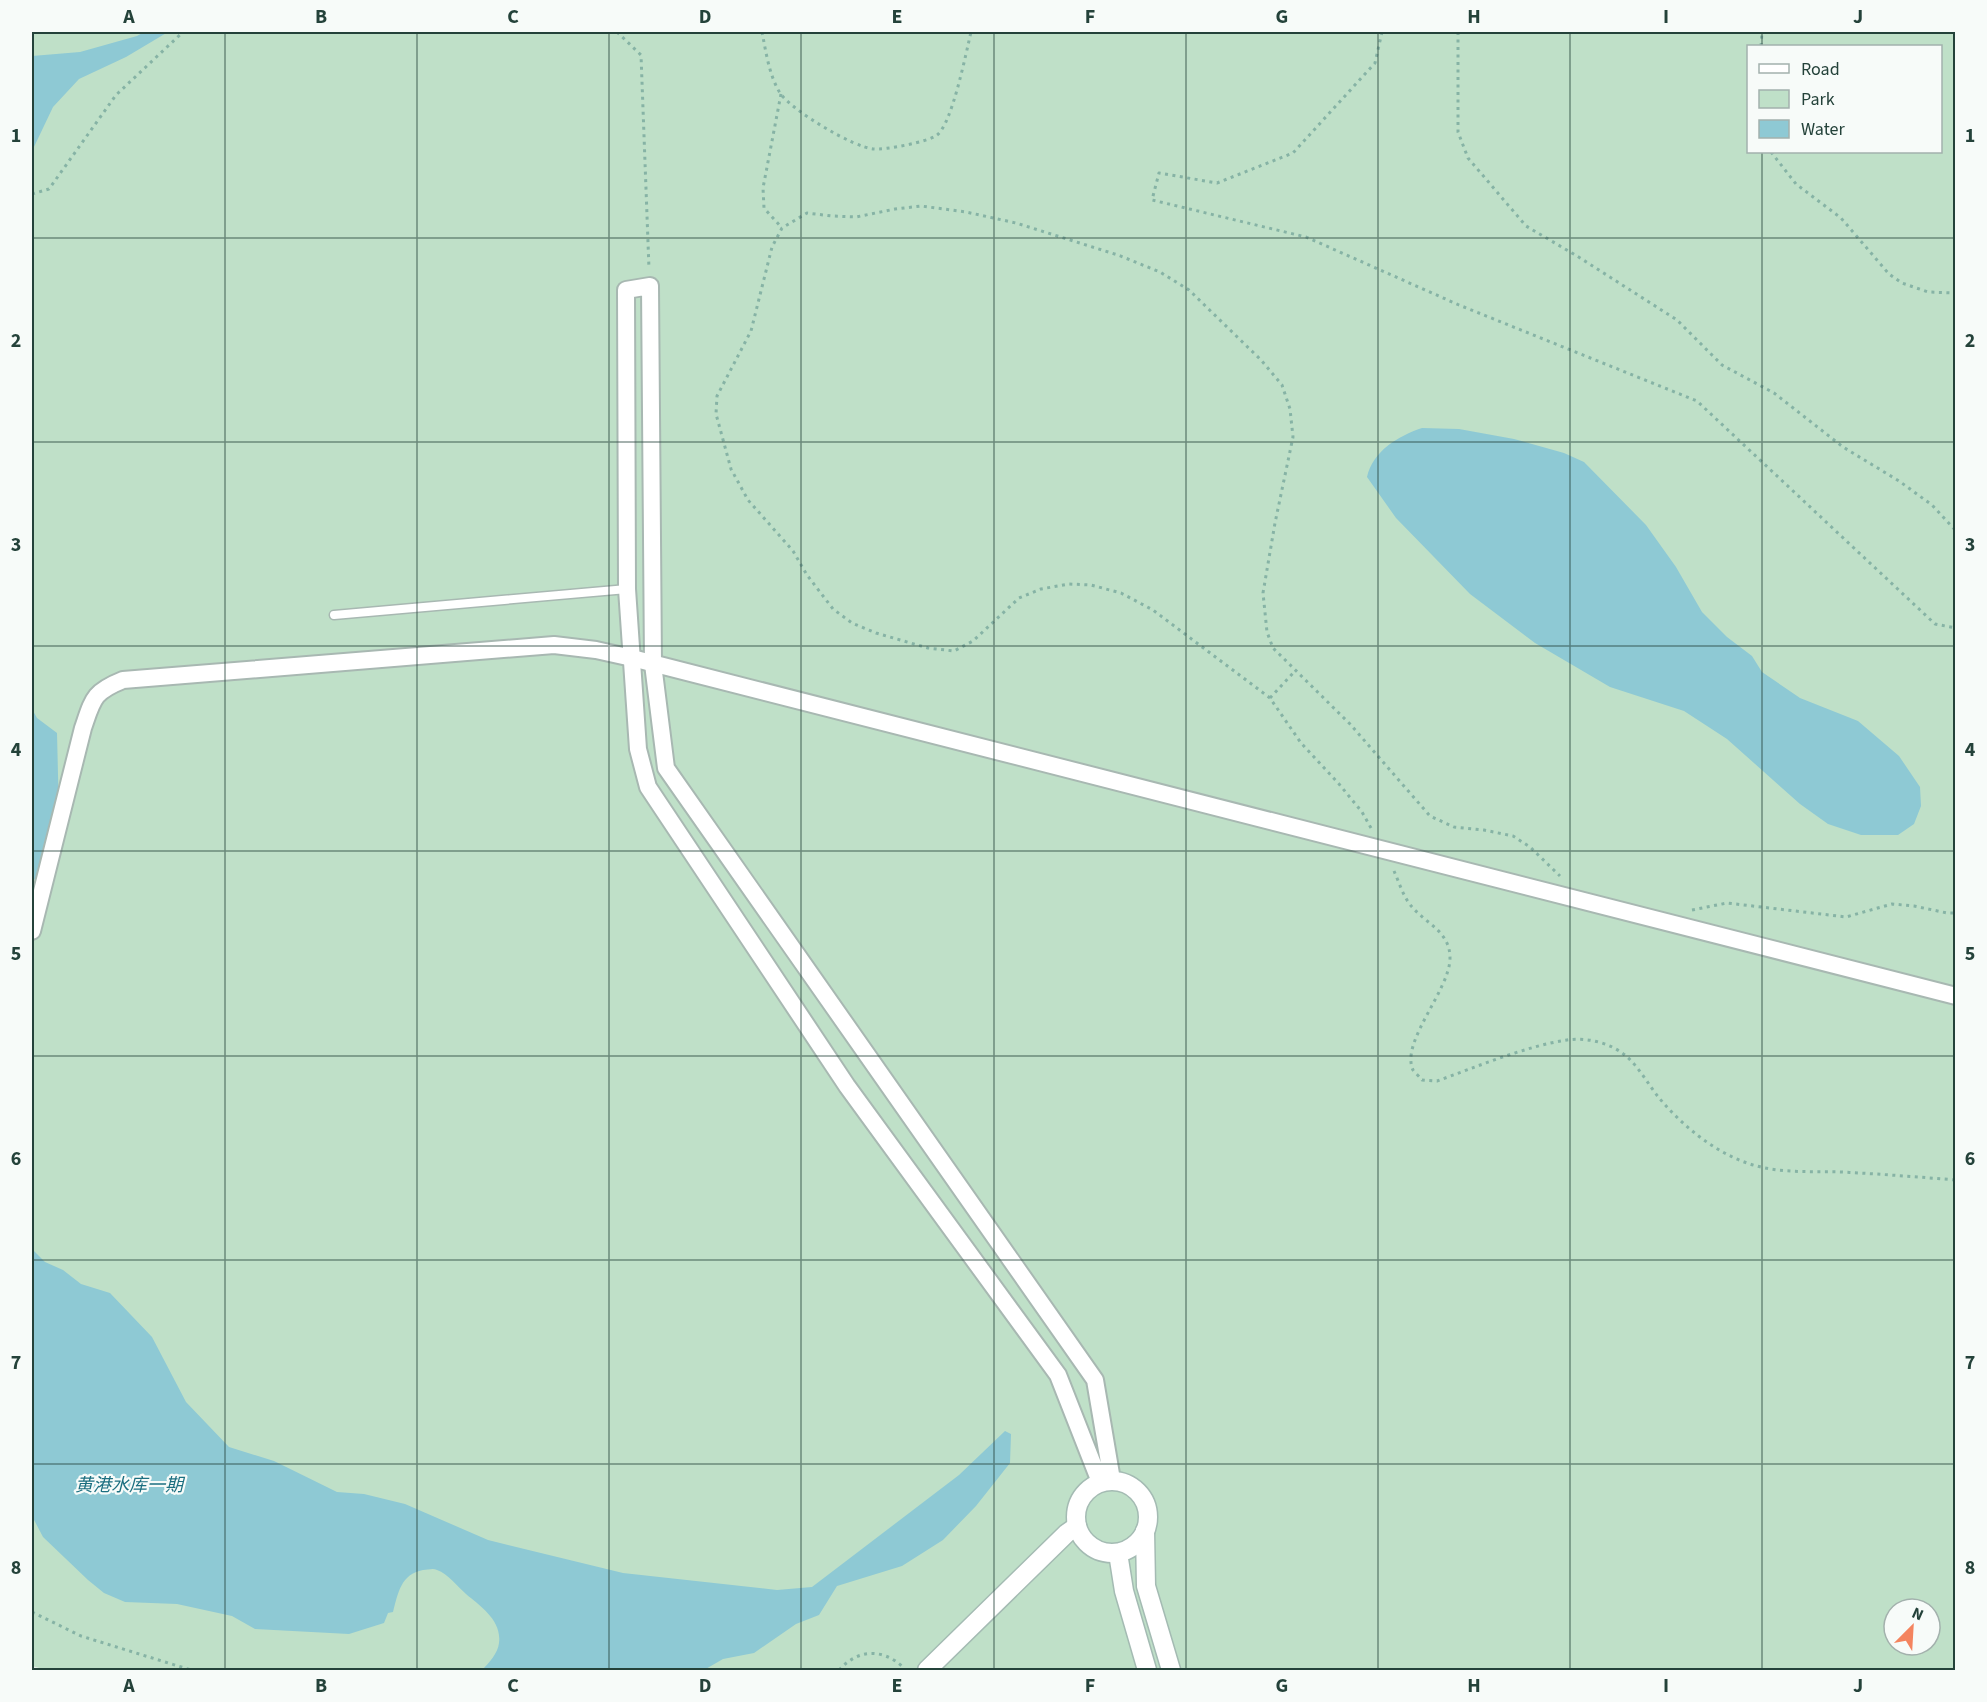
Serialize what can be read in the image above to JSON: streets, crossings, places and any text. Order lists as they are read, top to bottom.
{
  "water": ["黄港水库一期"],
  "legend": ["Road", "Park", "Water"],
  "north": "top right",
  "grid": {
    "columns": [
      "A",
      "B",
      "C",
      "D",
      "E",
      "F",
      "G",
      "H",
      "I",
      "J"
    ],
    "rows": [
      "1",
      "2",
      "3",
      "4",
      "5",
      "6",
      "7",
      "8"
    ]
  }
}
